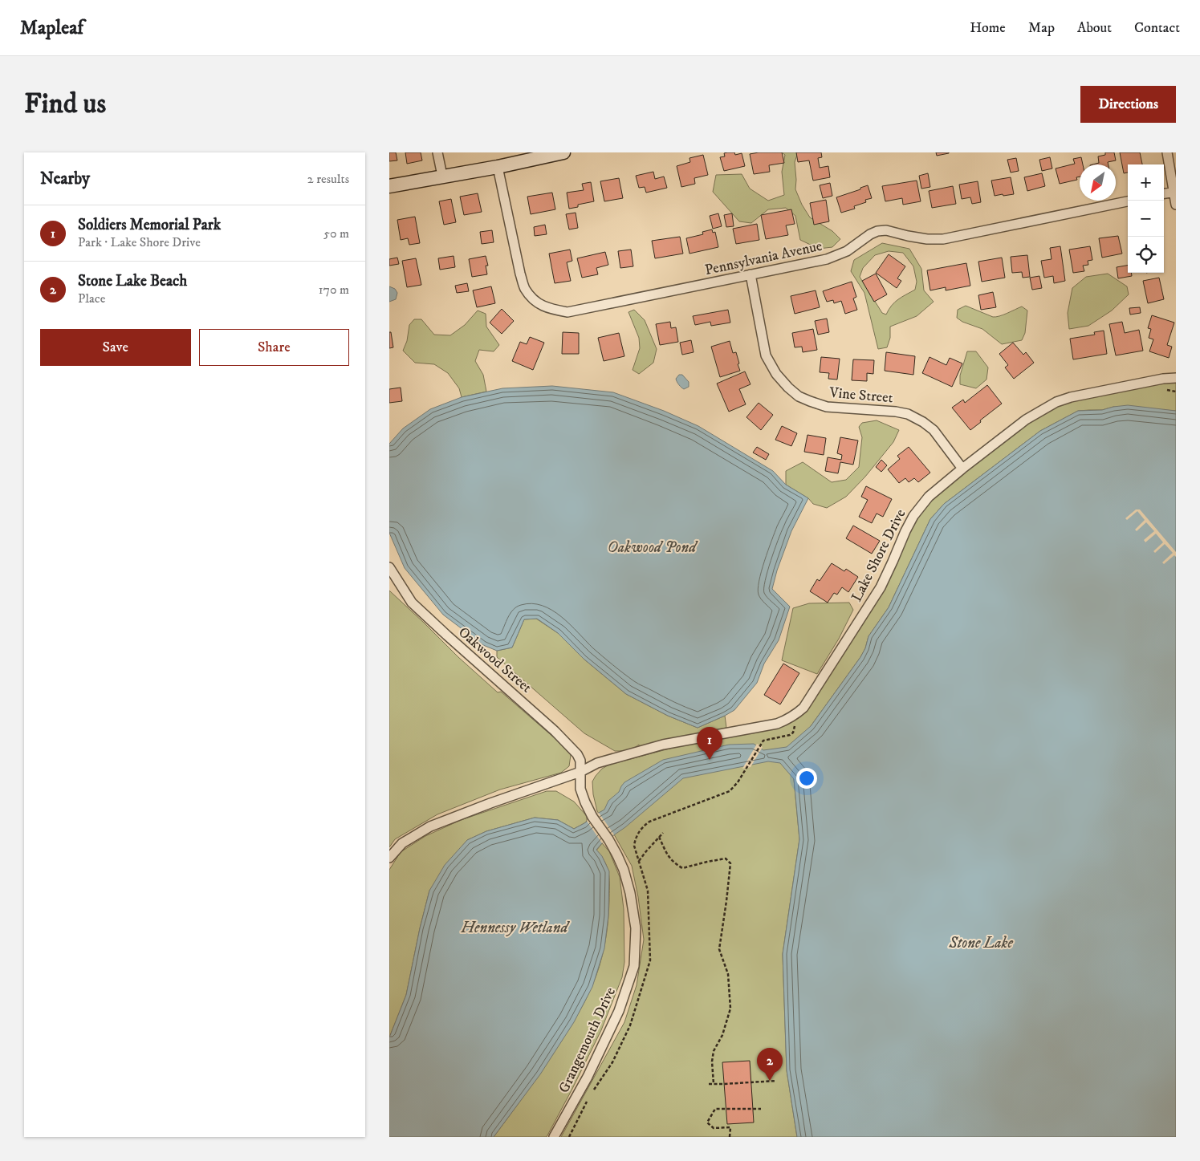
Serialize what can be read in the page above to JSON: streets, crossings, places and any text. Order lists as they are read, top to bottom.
{
  "streets": {
    "street": [
      "Pennsylvania Avenue",
      "Vine Street",
      "Lake Shore Drive",
      "Oakwood Street",
      "Grangemouth Drive"
    ]
  },
  "crossings": [
    ["Pennsylvania Avenue", "Vine Street"],
    ["Vine Street", "Lake Shore Drive"],
    ["Lake Shore Drive", "Oakwood Street"],
    ["Lake Shore Drive", "Grangemouth Drive"],
    ["Oakwood Street", "Grangemouth Drive"]
  ],
  "water": ["Oakwood Pond", "Hennessy Wetland", "Stone Lake"],
  "north": "bottom left",
  "page": {
    "header": "Mapleaf",
    "nav": [
      "Home",
      "Map",
      "About",
      "Contact"
    ],
    "buttons": [
      "Directions",
      ["Save", "Share"]
    ],
    "title": "Find us",
    "heading": ["Nearby", "2 results"],
    "map_buttons": ["+", "−"],
    "list": [
      {
        "mark": "1",
        "name": "Soldiers Memorial Park",
        "note": "Park · Lake Shore Drive",
        "value": "50 m"
      },
      {
        "mark": "2",
        "name": "Stone Lake Beach",
        "note": "Place",
        "value": "170 m"
      }
    ],
    "pins": ["1", "2"]
  }
}
